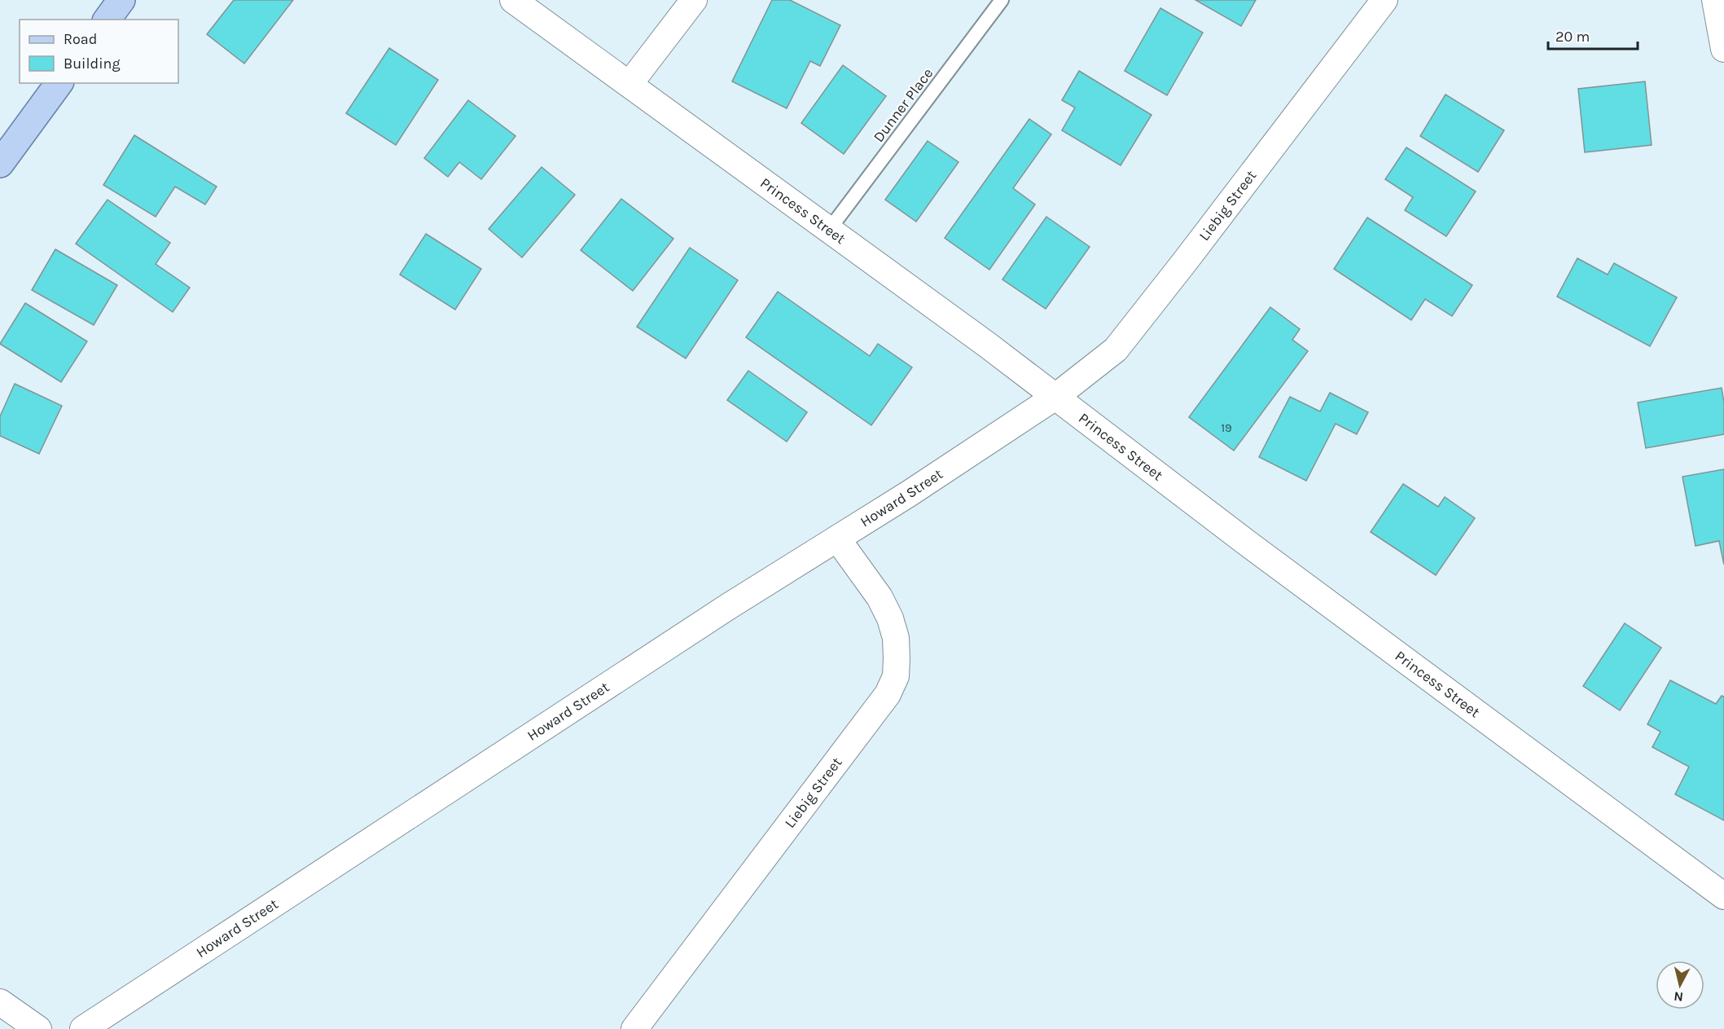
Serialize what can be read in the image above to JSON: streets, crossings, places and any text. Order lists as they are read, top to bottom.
{
  "streets": {
    "street": ["Liebig Street", "Princess Street", "Howard Street"],
    "lane": ["Dunner Place"]
  },
  "crossings": [
    ["Dunner Place", "Princess Street"],
    ["Liebig Street", "Princess Street"],
    ["Liebig Street", "Howard Street"],
    ["Princess Street", "Howard Street"]
  ],
  "house_numbers": ["19"],
  "legend": ["Road", "Building"],
  "scale_bar": "20 m",
  "north": "bottom"
}
